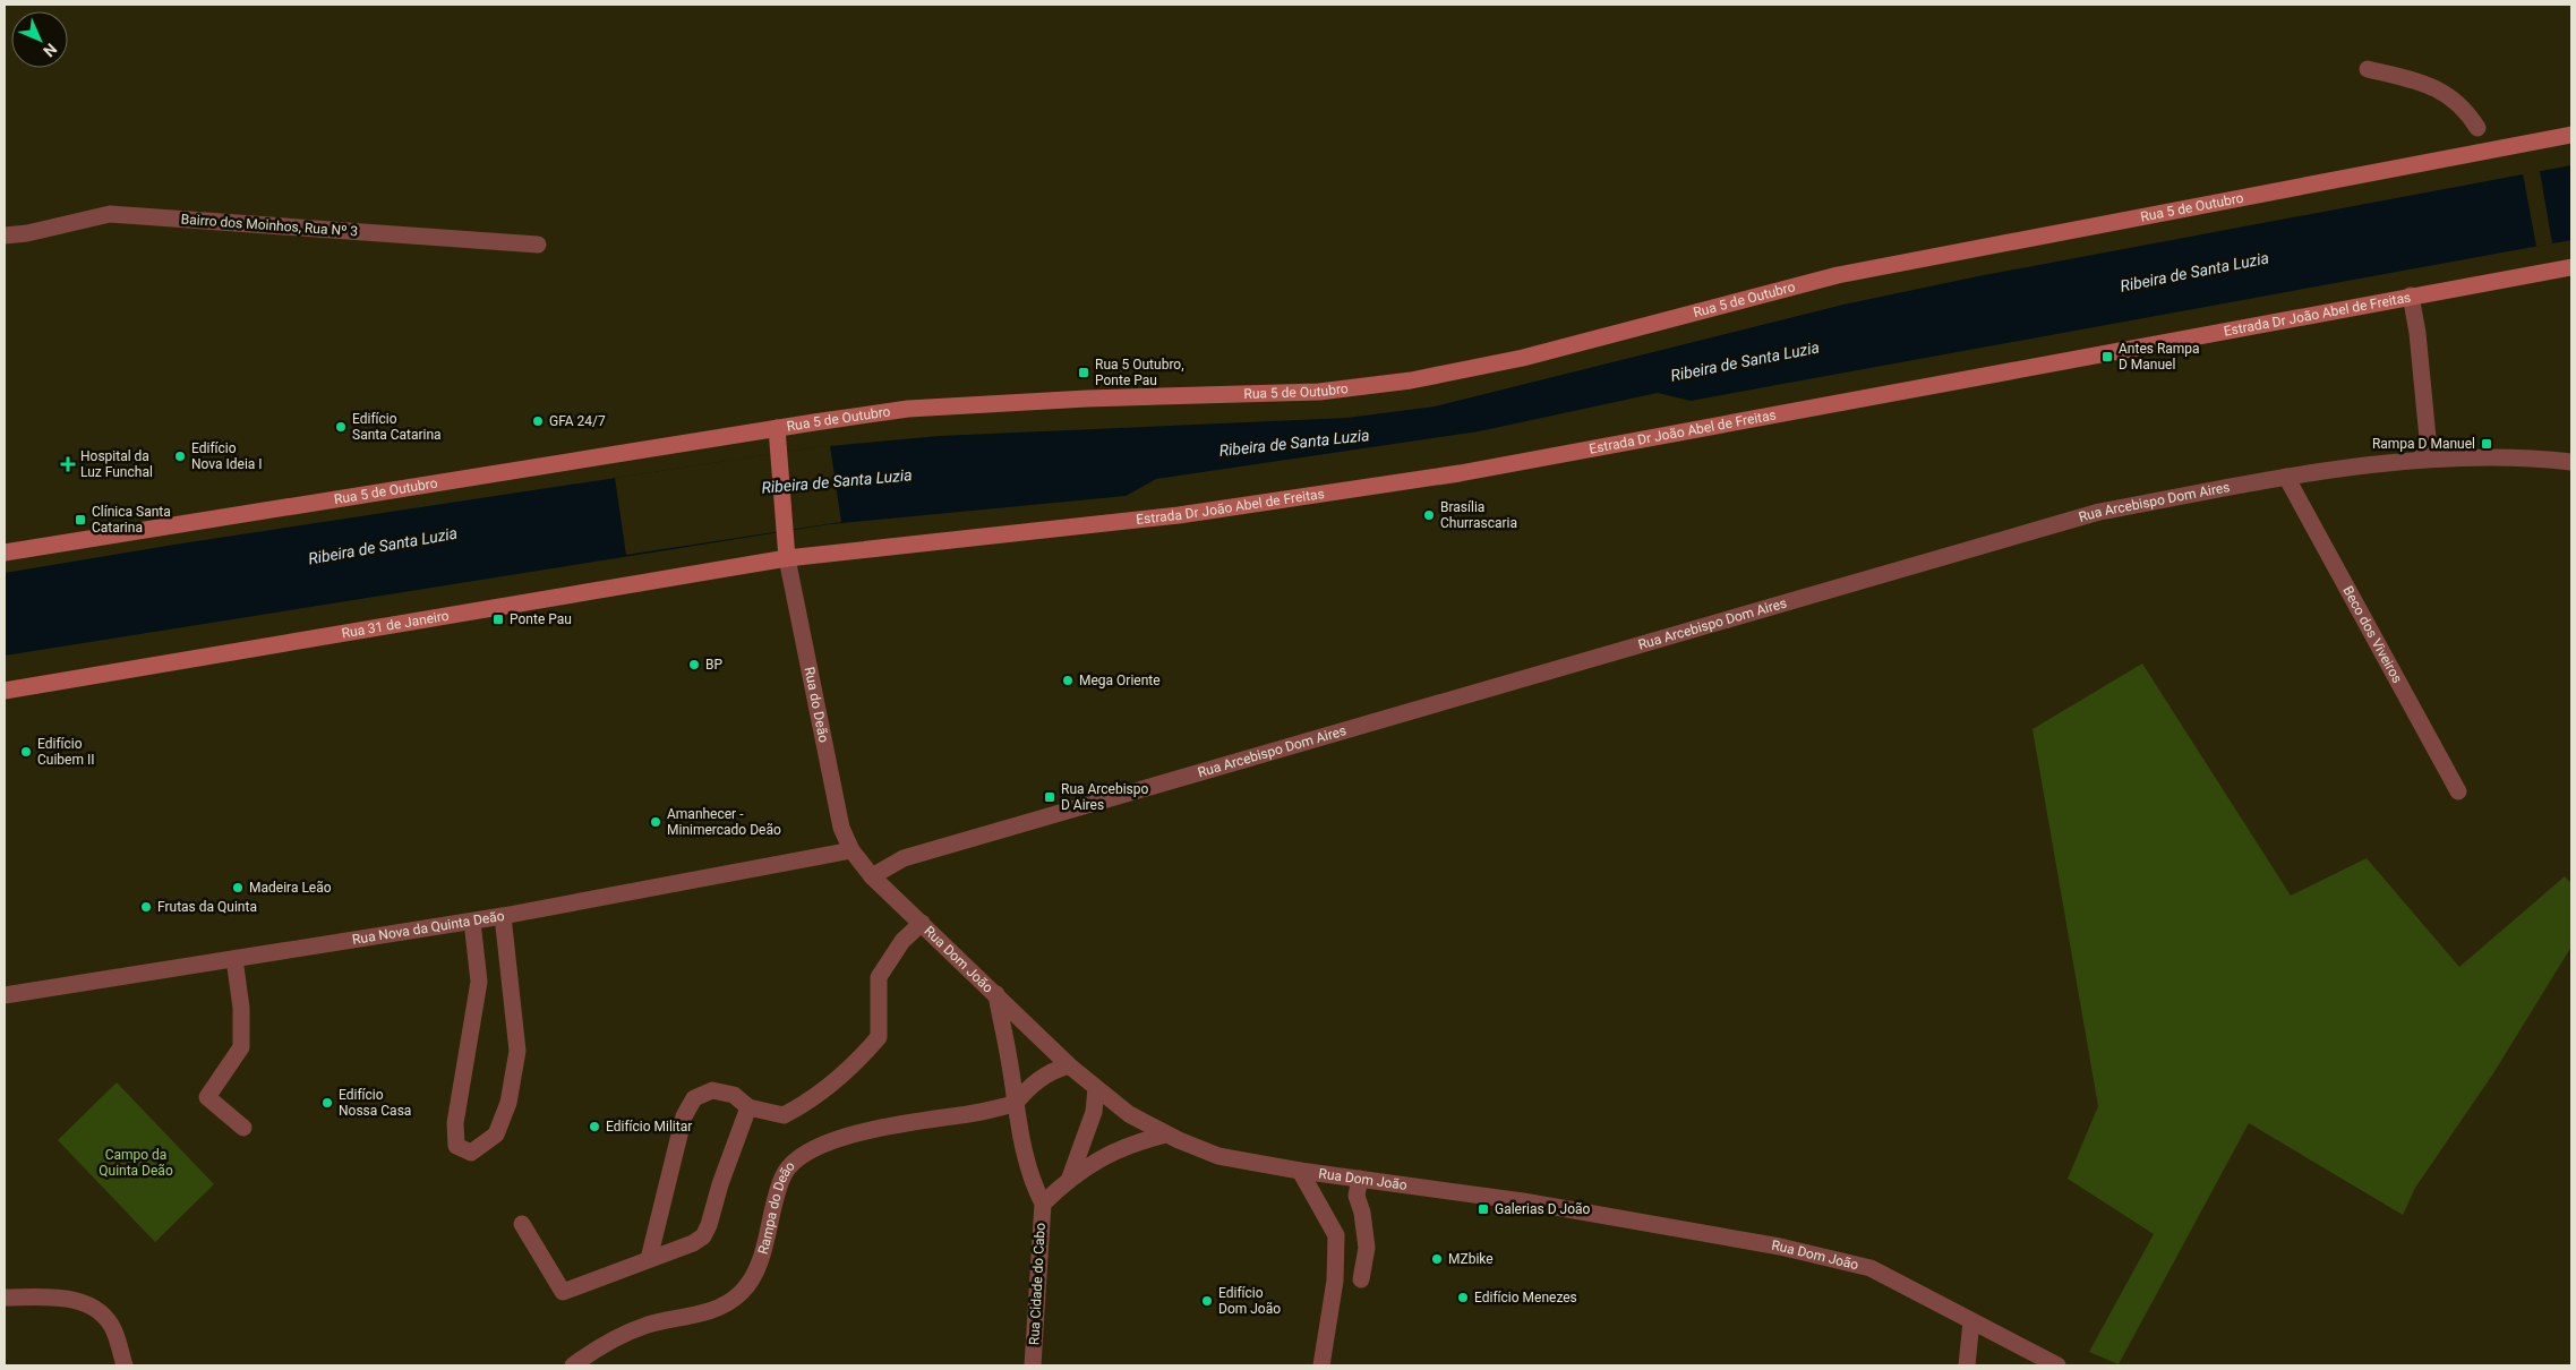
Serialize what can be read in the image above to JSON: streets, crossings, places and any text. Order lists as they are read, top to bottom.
{
  "streets": {
    "main road": ["Rua 5 de Outubro", "Estrada Dr João Abel de Freitas", "Rua 31 de Janeiro"],
    "street": [
      "Bairro dos Moinhos, Rua Nº 3",
      "Rua Arcebispo Dom Aires",
      "Beco dos Viveiros",
      "Rua do Deão",
      "Rua Nova da Quinta Deão",
      "Rua Dom João",
      "Rampa do Deão",
      "Rua Cidade do Cabo"
    ]
  },
  "crossings": [
    ["Estrada Dr João Abel de Freitas", "Rua 31 de Janeiro"],
    ["Estrada Dr João Abel de Freitas", "Rua do Deão"],
    ["Rua Arcebispo Dom Aires", "Beco dos Viveiros"],
    ["Rua Arcebispo Dom Aires", "Rua Dom João"],
    ["Rua 31 de Janeiro", "Rua do Deão"],
    ["Rua do Deão", "Rua Nova da Quinta Deão"],
    ["Rua do Deão", "Rua Dom João"],
    ["Rua Nova da Quinta Deão", "Rua Dom João"],
    ["Rua Dom João", "Rua Cidade do Cabo"],
    ["Rampa do Deão", "Rua Cidade do Cabo"]
  ],
  "water": ["Ribeira de Santa Luzia"],
  "parks": ["Campo da Quinta Deão"],
  "places": {
    "transit": [
      "Antes Rampa D Manuel",
      "Rua 5 Outubro, Ponte Pau",
      "Rampa D Manuel",
      "Clínica Santa Catarina",
      "Ponte Pau",
      "Rua Arcebispo D Aires",
      "Galerias D João"
    ],
    "other": [
      "GFA 24/7",
      "Edifício Santa Catarina",
      "Edifício Nova Ideia I",
      "Brasília Churrascaria",
      "BP",
      "Mega Oriente",
      "Edifício Cuibem II",
      "Amanhecer - Minimercado Deão",
      "Madeira Leão",
      "Frutas da Quinta",
      "Edifício Nossa Casa",
      "Edifício Militar",
      "MZbike",
      "Edifício Menezes",
      "Edifício Dom João"
    ],
    "health": ["Hospital da Luz Funchal"]
  },
  "north": "bottom right"
}
